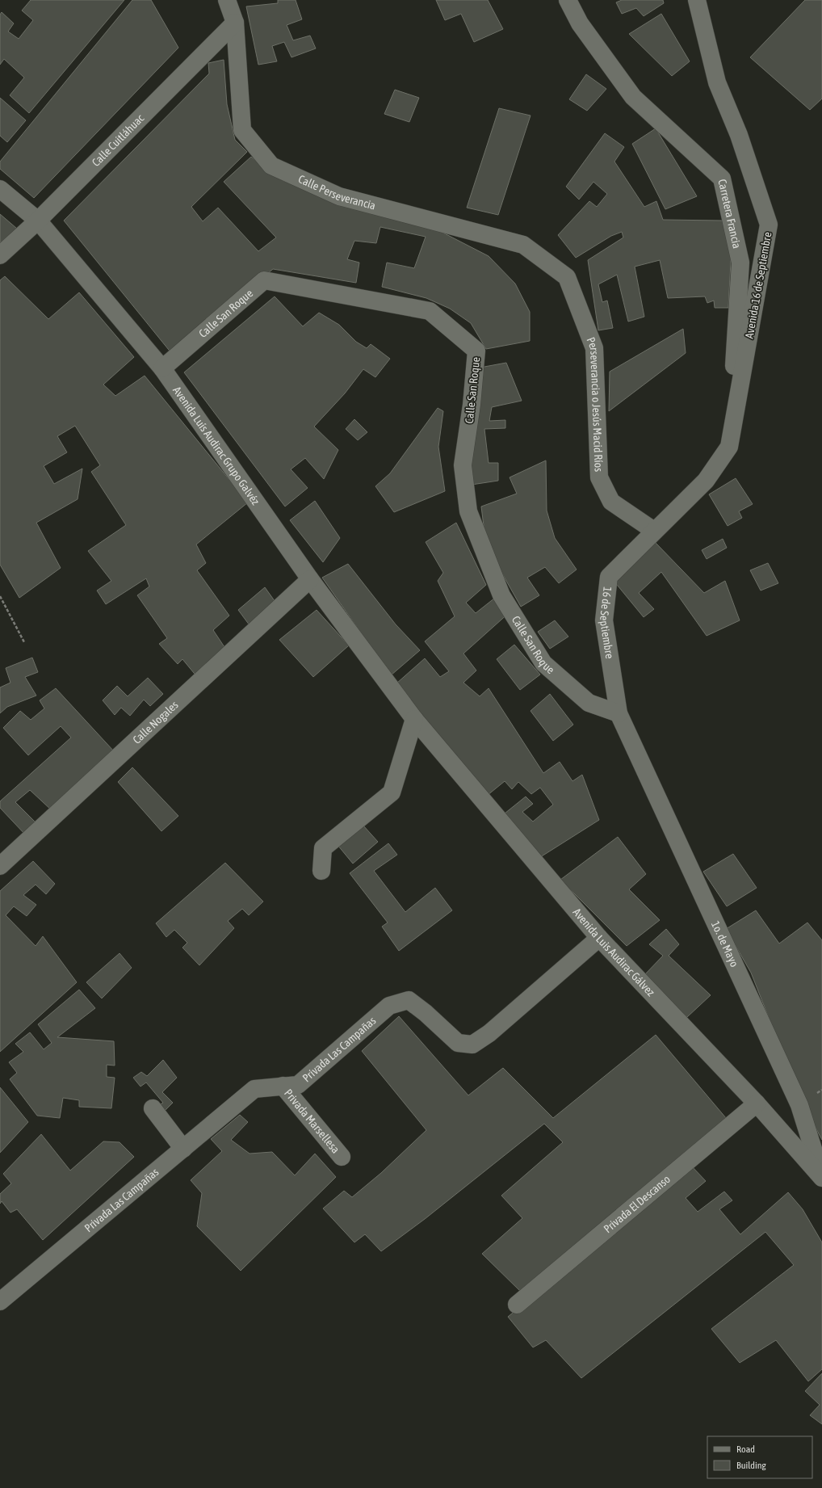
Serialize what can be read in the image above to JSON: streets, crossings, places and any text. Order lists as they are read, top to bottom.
{
  "streets": {
    "street": [
      "Calle Cuitláhuac",
      "Calle Perseverancia",
      "Carretera Francia",
      "Avenida 16 de Septiembre",
      "Calle San Roque",
      "Perseverancia o Jesús Macid Ríos",
      "Avenida Luís Audirac Grupo Galvéz",
      "16 de Septiembre",
      "Calle Nogales",
      "1o. de Mayo",
      "Avenida Luis Audirac Gálvez",
      "Privada Las Campañas",
      "Privada Marsellesa",
      "Privada El Descanso"
    ]
  },
  "crossings": [
    ["Calle Cuitláhuac", "Calle Perseverancia"],
    ["Calle Cuitláhuac", "Avenida Luís Audirac Grupo Galvéz"],
    ["Calle Perseverancia", "Perseverancia o Jesús Macid Ríos"],
    ["Carretera Francia", "Avenida 16 de Septiembre"],
    ["Avenida 16 de Septiembre", "Perseverancia o Jesús Macid Ríos"],
    ["Avenida 16 de Septiembre", "16 de Septiembre"],
    ["Calle San Roque", "Avenida Luís Audirac Grupo Galvéz"],
    ["Calle San Roque", "16 de Septiembre"],
    ["Calle San Roque", "1o. de Mayo"],
    ["Perseverancia o Jesús Macid Ríos", "16 de Septiembre"],
    ["Avenida Luís Audirac Grupo Galvéz", "Calle Nogales"],
    ["Avenida Luís Audirac Grupo Galvéz", "Avenida Luis Audirac Gálvez"],
    ["16 de Septiembre", "1o. de Mayo"],
    ["1o. de Mayo", "Avenida Luis Audirac Gálvez"],
    ["Avenida Luis Audirac Gálvez", "Privada Las Campañas"],
    ["Avenida Luis Audirac Gálvez", "Privada El Descanso"],
    ["Privada Las Campañas", "Privada Marsellesa"]
  ],
  "legend": ["Road", "Building"]
}
